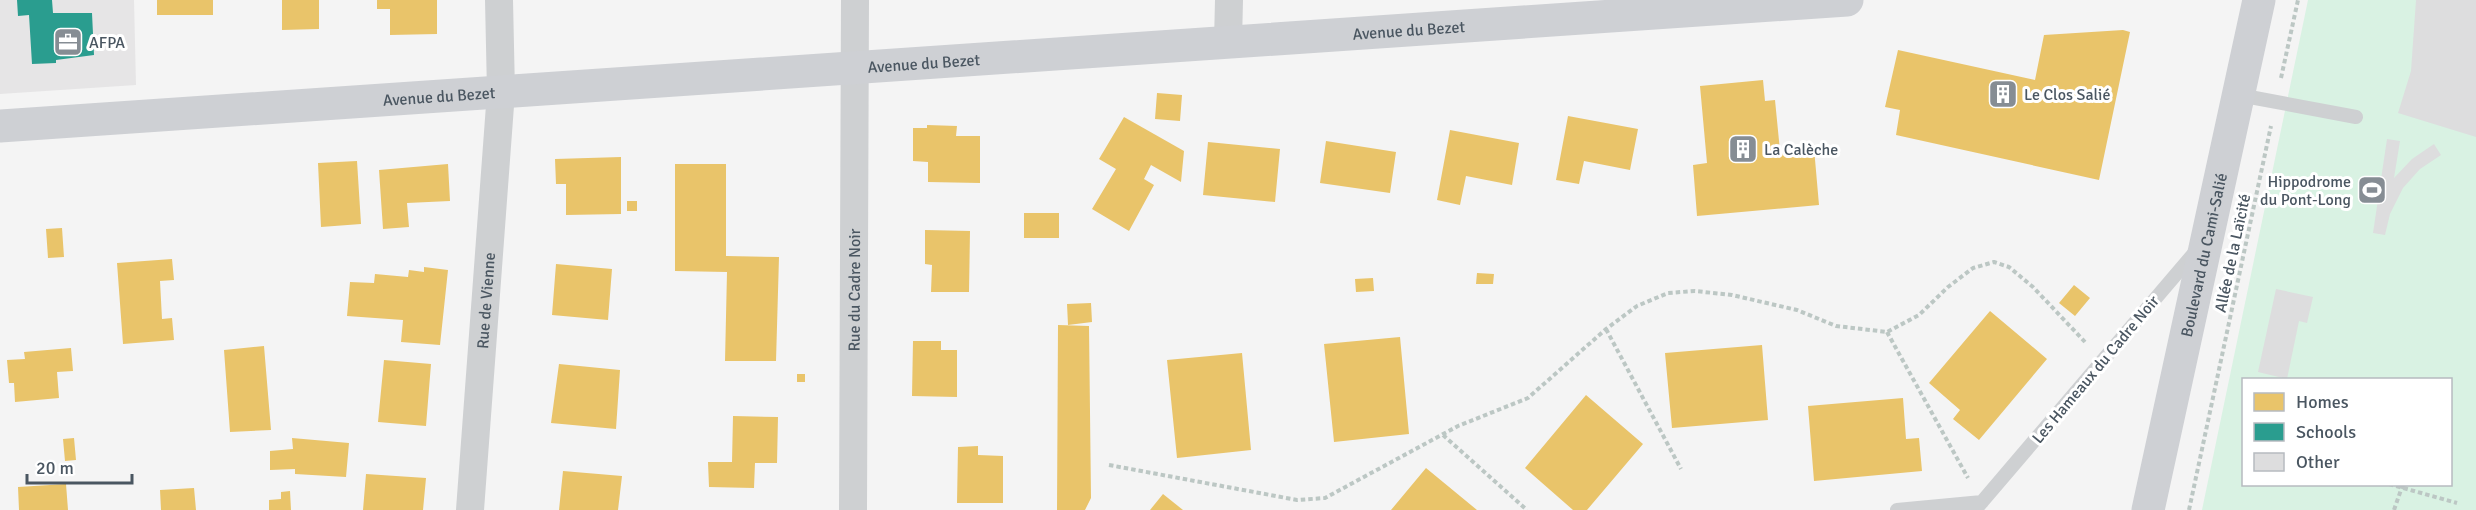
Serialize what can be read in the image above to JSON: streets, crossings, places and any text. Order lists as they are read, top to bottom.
{
  "streets": {
    "street": [
      "Avenue du Bezet",
      "Boulevard du Cami-Salié",
      "Rue du Cadre Noir",
      "Rue de Vienne"
    ],
    "lane": ["Les Hameaux du Cadre Noir"],
    "path": ["Allée de la Laïcité"]
  },
  "crossings": [
    ["Avenue du Bezet", "Rue du Cadre Noir"],
    ["Avenue du Bezet", "Rue de Vienne"],
    ["Boulevard du Cami-Salié", "Les Hameaux du Cadre Noir"]
  ],
  "places": {
    "office": ["AFPA"],
    "building": ["Le Clos Salié", "La Calèche"],
    "sports": ["Hippodrome du Pont-Long"]
  },
  "legend": ["Homes", "Schools", "Other"],
  "scale_bar": "20 m"
}
